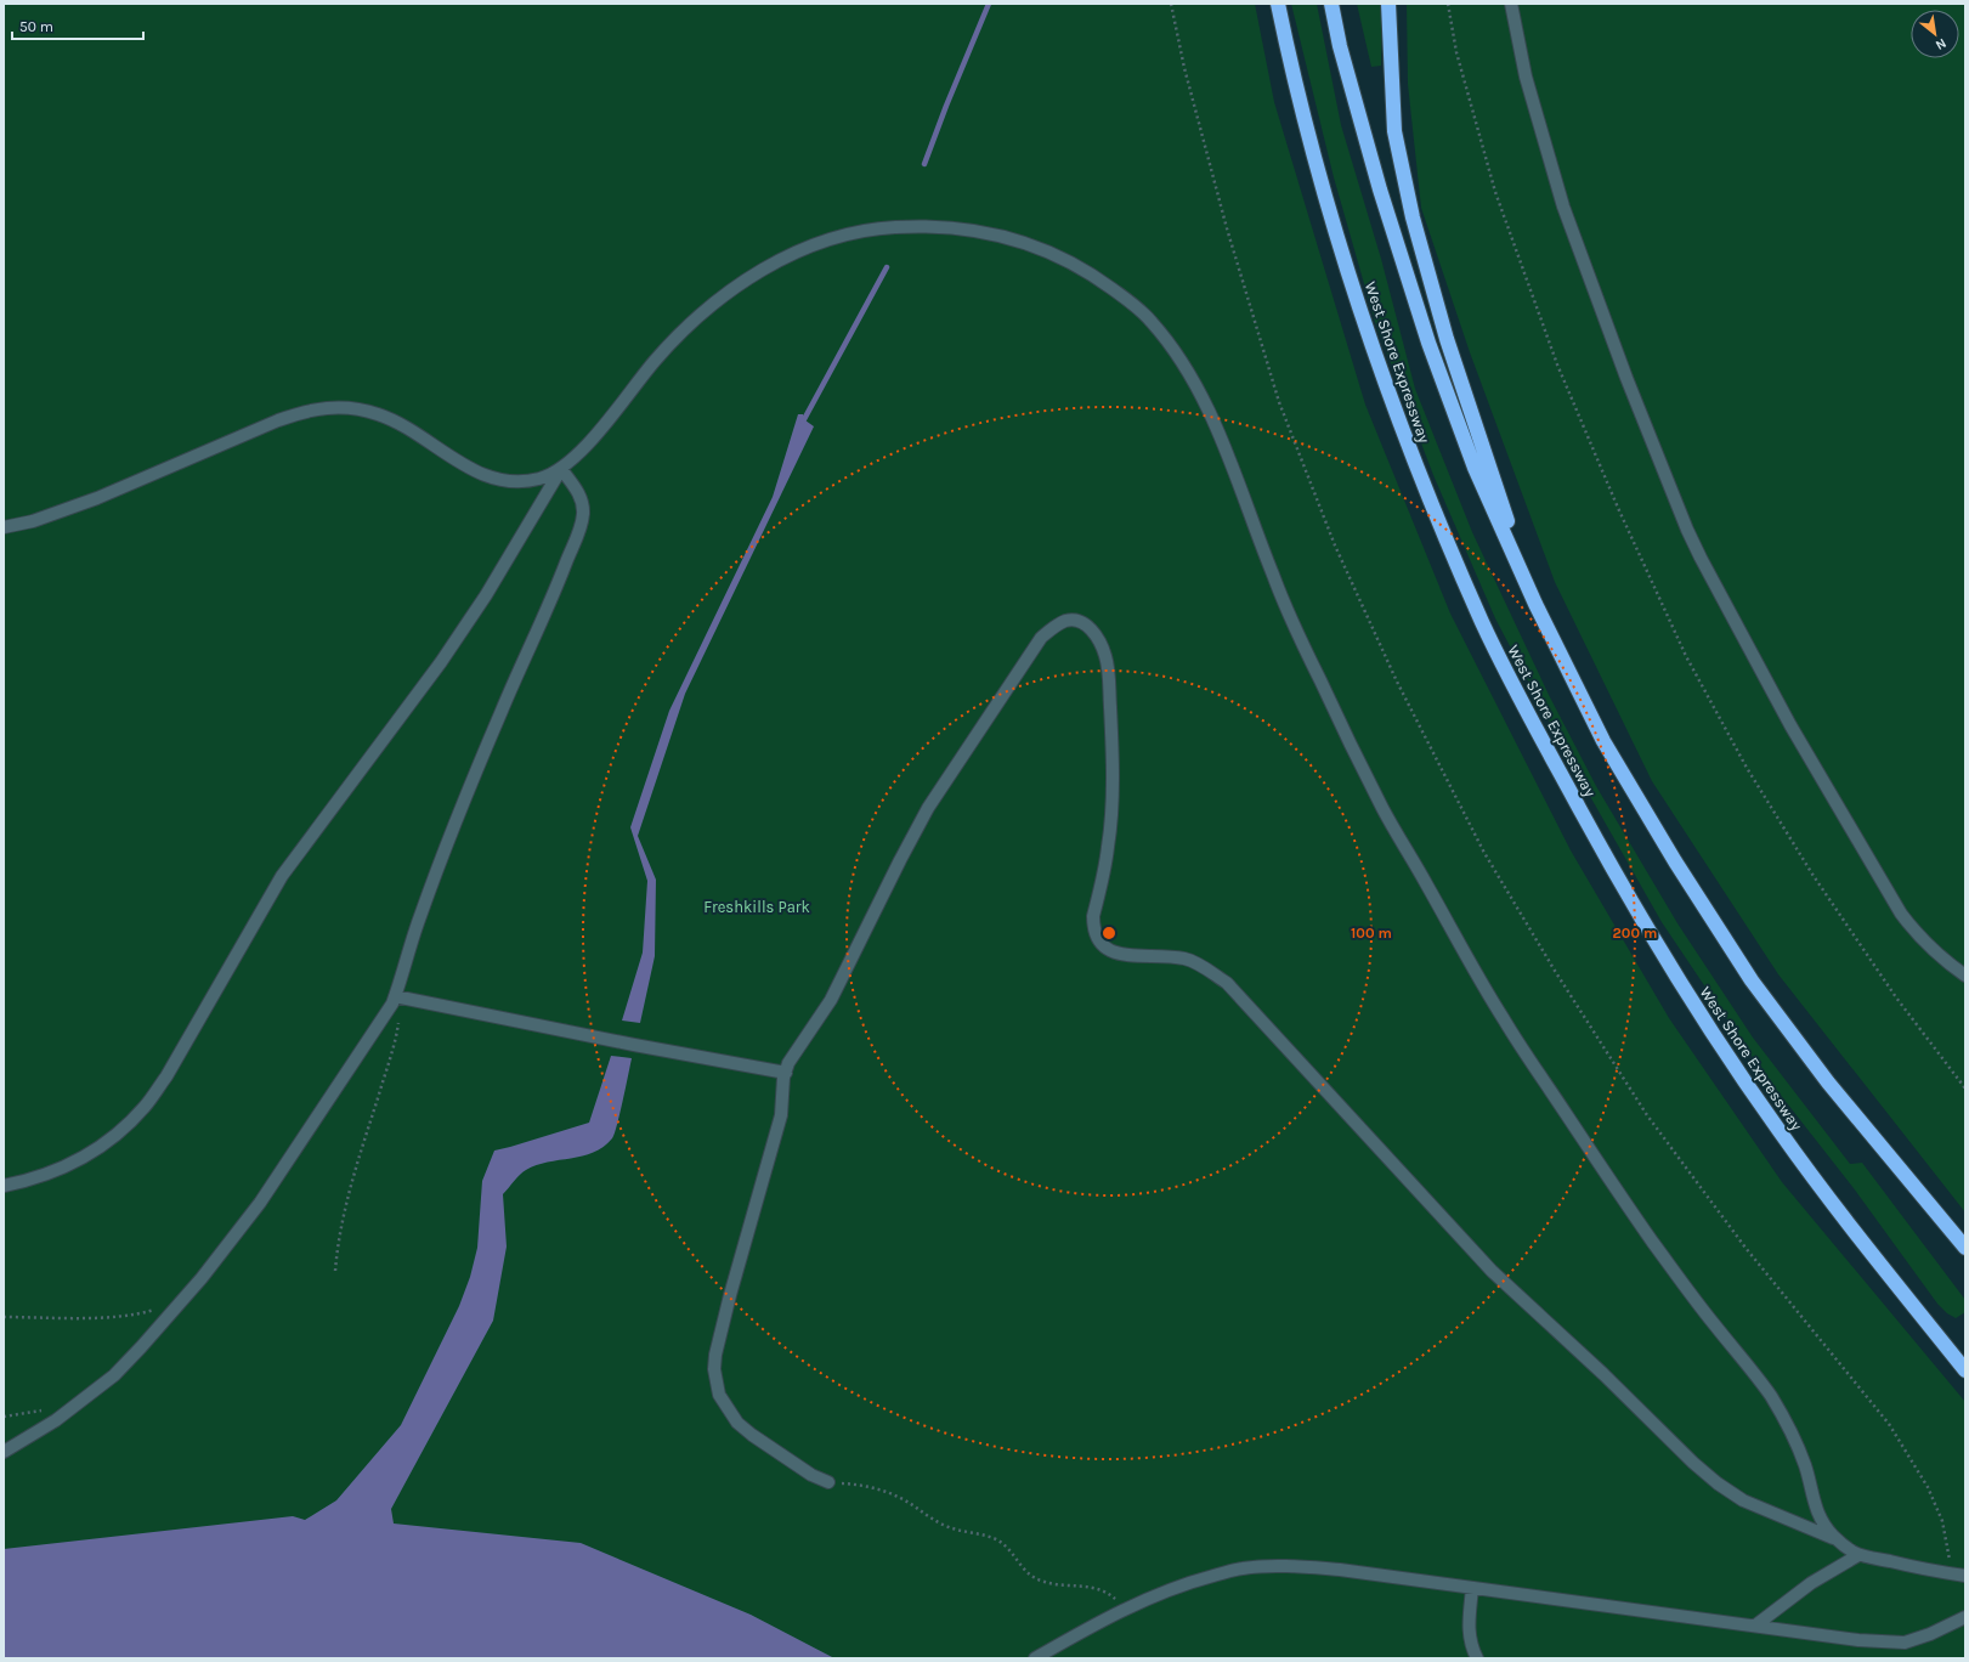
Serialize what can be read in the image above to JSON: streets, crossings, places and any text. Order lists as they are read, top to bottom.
{
  "streets": {
    "highway": ["West Shore Expressway"]
  },
  "parks": ["Freshkills Park"],
  "scale_bar": "50 m",
  "north": "bottom right",
  "rings": ["100 m", "200 m"]
}
